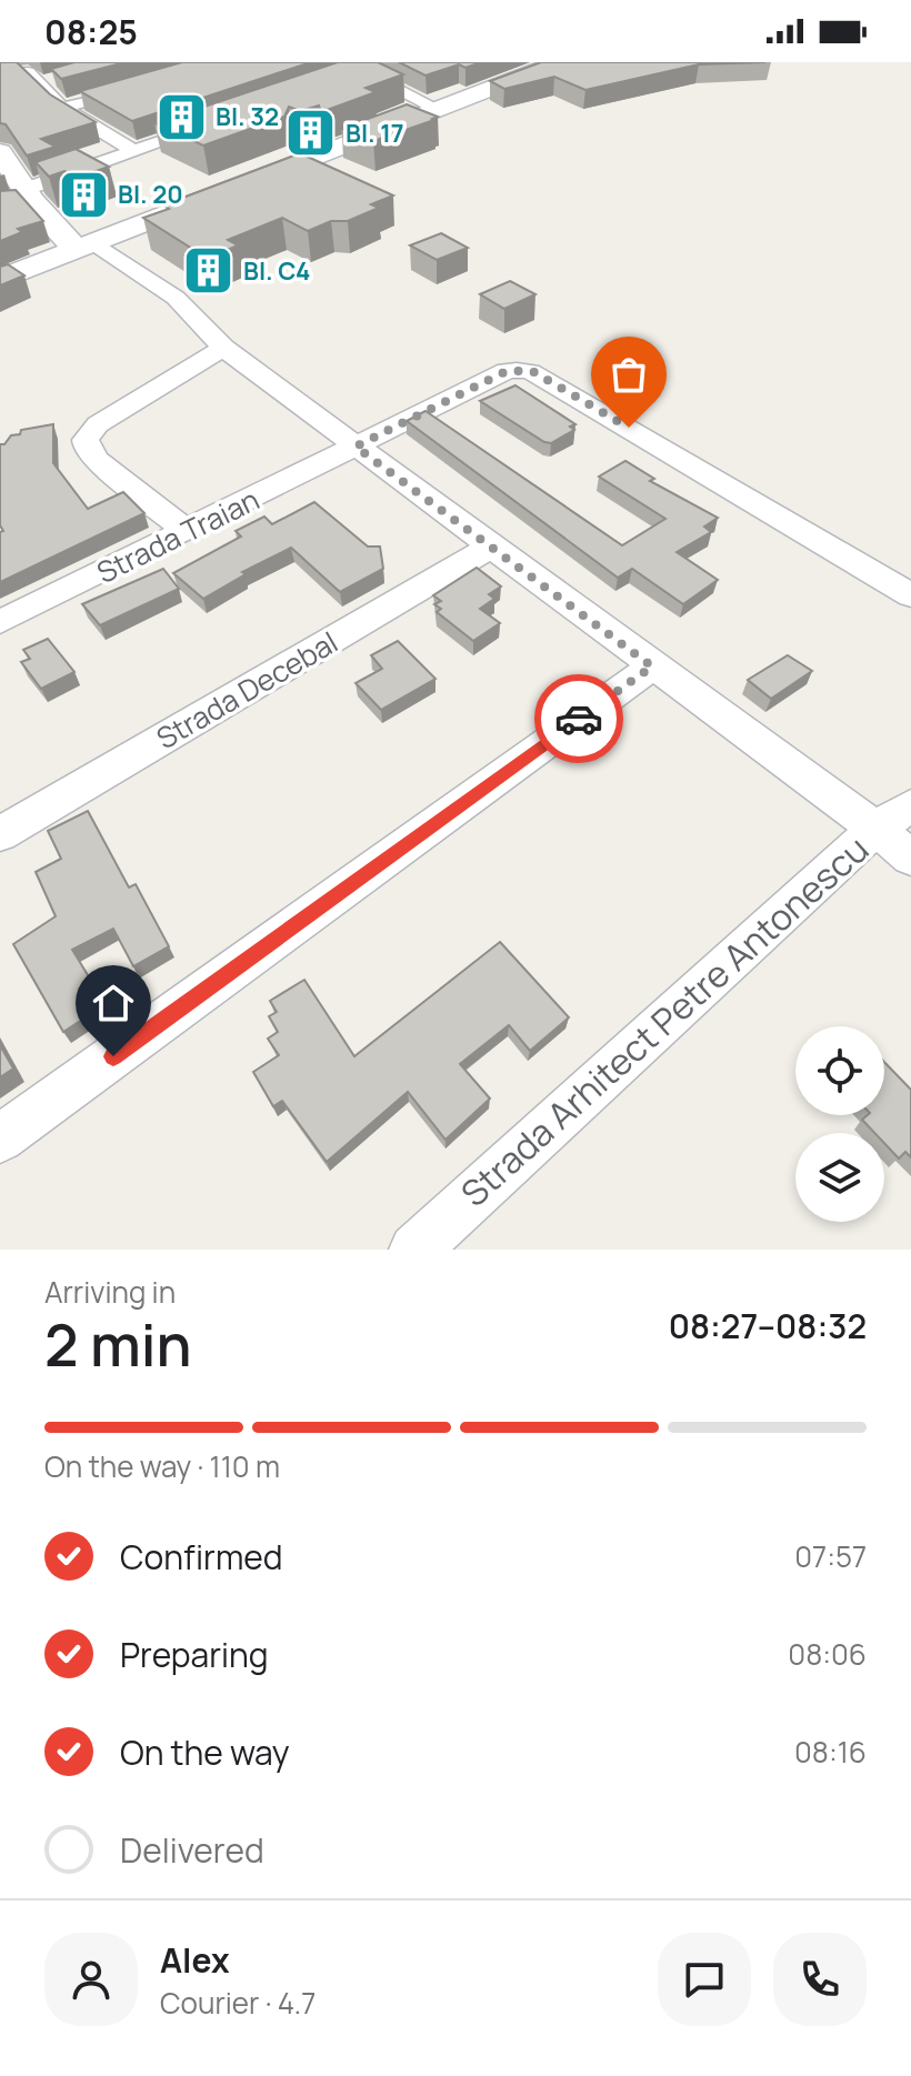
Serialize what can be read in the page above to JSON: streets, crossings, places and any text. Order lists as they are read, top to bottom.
{
  "streets": {
    "street": ["Strada Traian", "Strada Decebal", "Strada Arhitect Petre Antonescu"]
  },
  "places": {
    "building": [
      "Bl. 32",
      "Bl. 17",
      "Bl. 20",
      "Bl. C4"
    ]
  },
  "page": {
    "status": "08:25",
    "heading": ["2 min", "Arriving in", "08:27–08:32"],
    "panel": ["Alex", "Courier · 4.7"],
    "bar": "On the way · 110 m",
    "list": [
      ["Confirmed", "07:57"],
      ["Preparing", "08:06"],
      ["On the way", "08:16"],
      "Delivered"
    ]
  }
}
